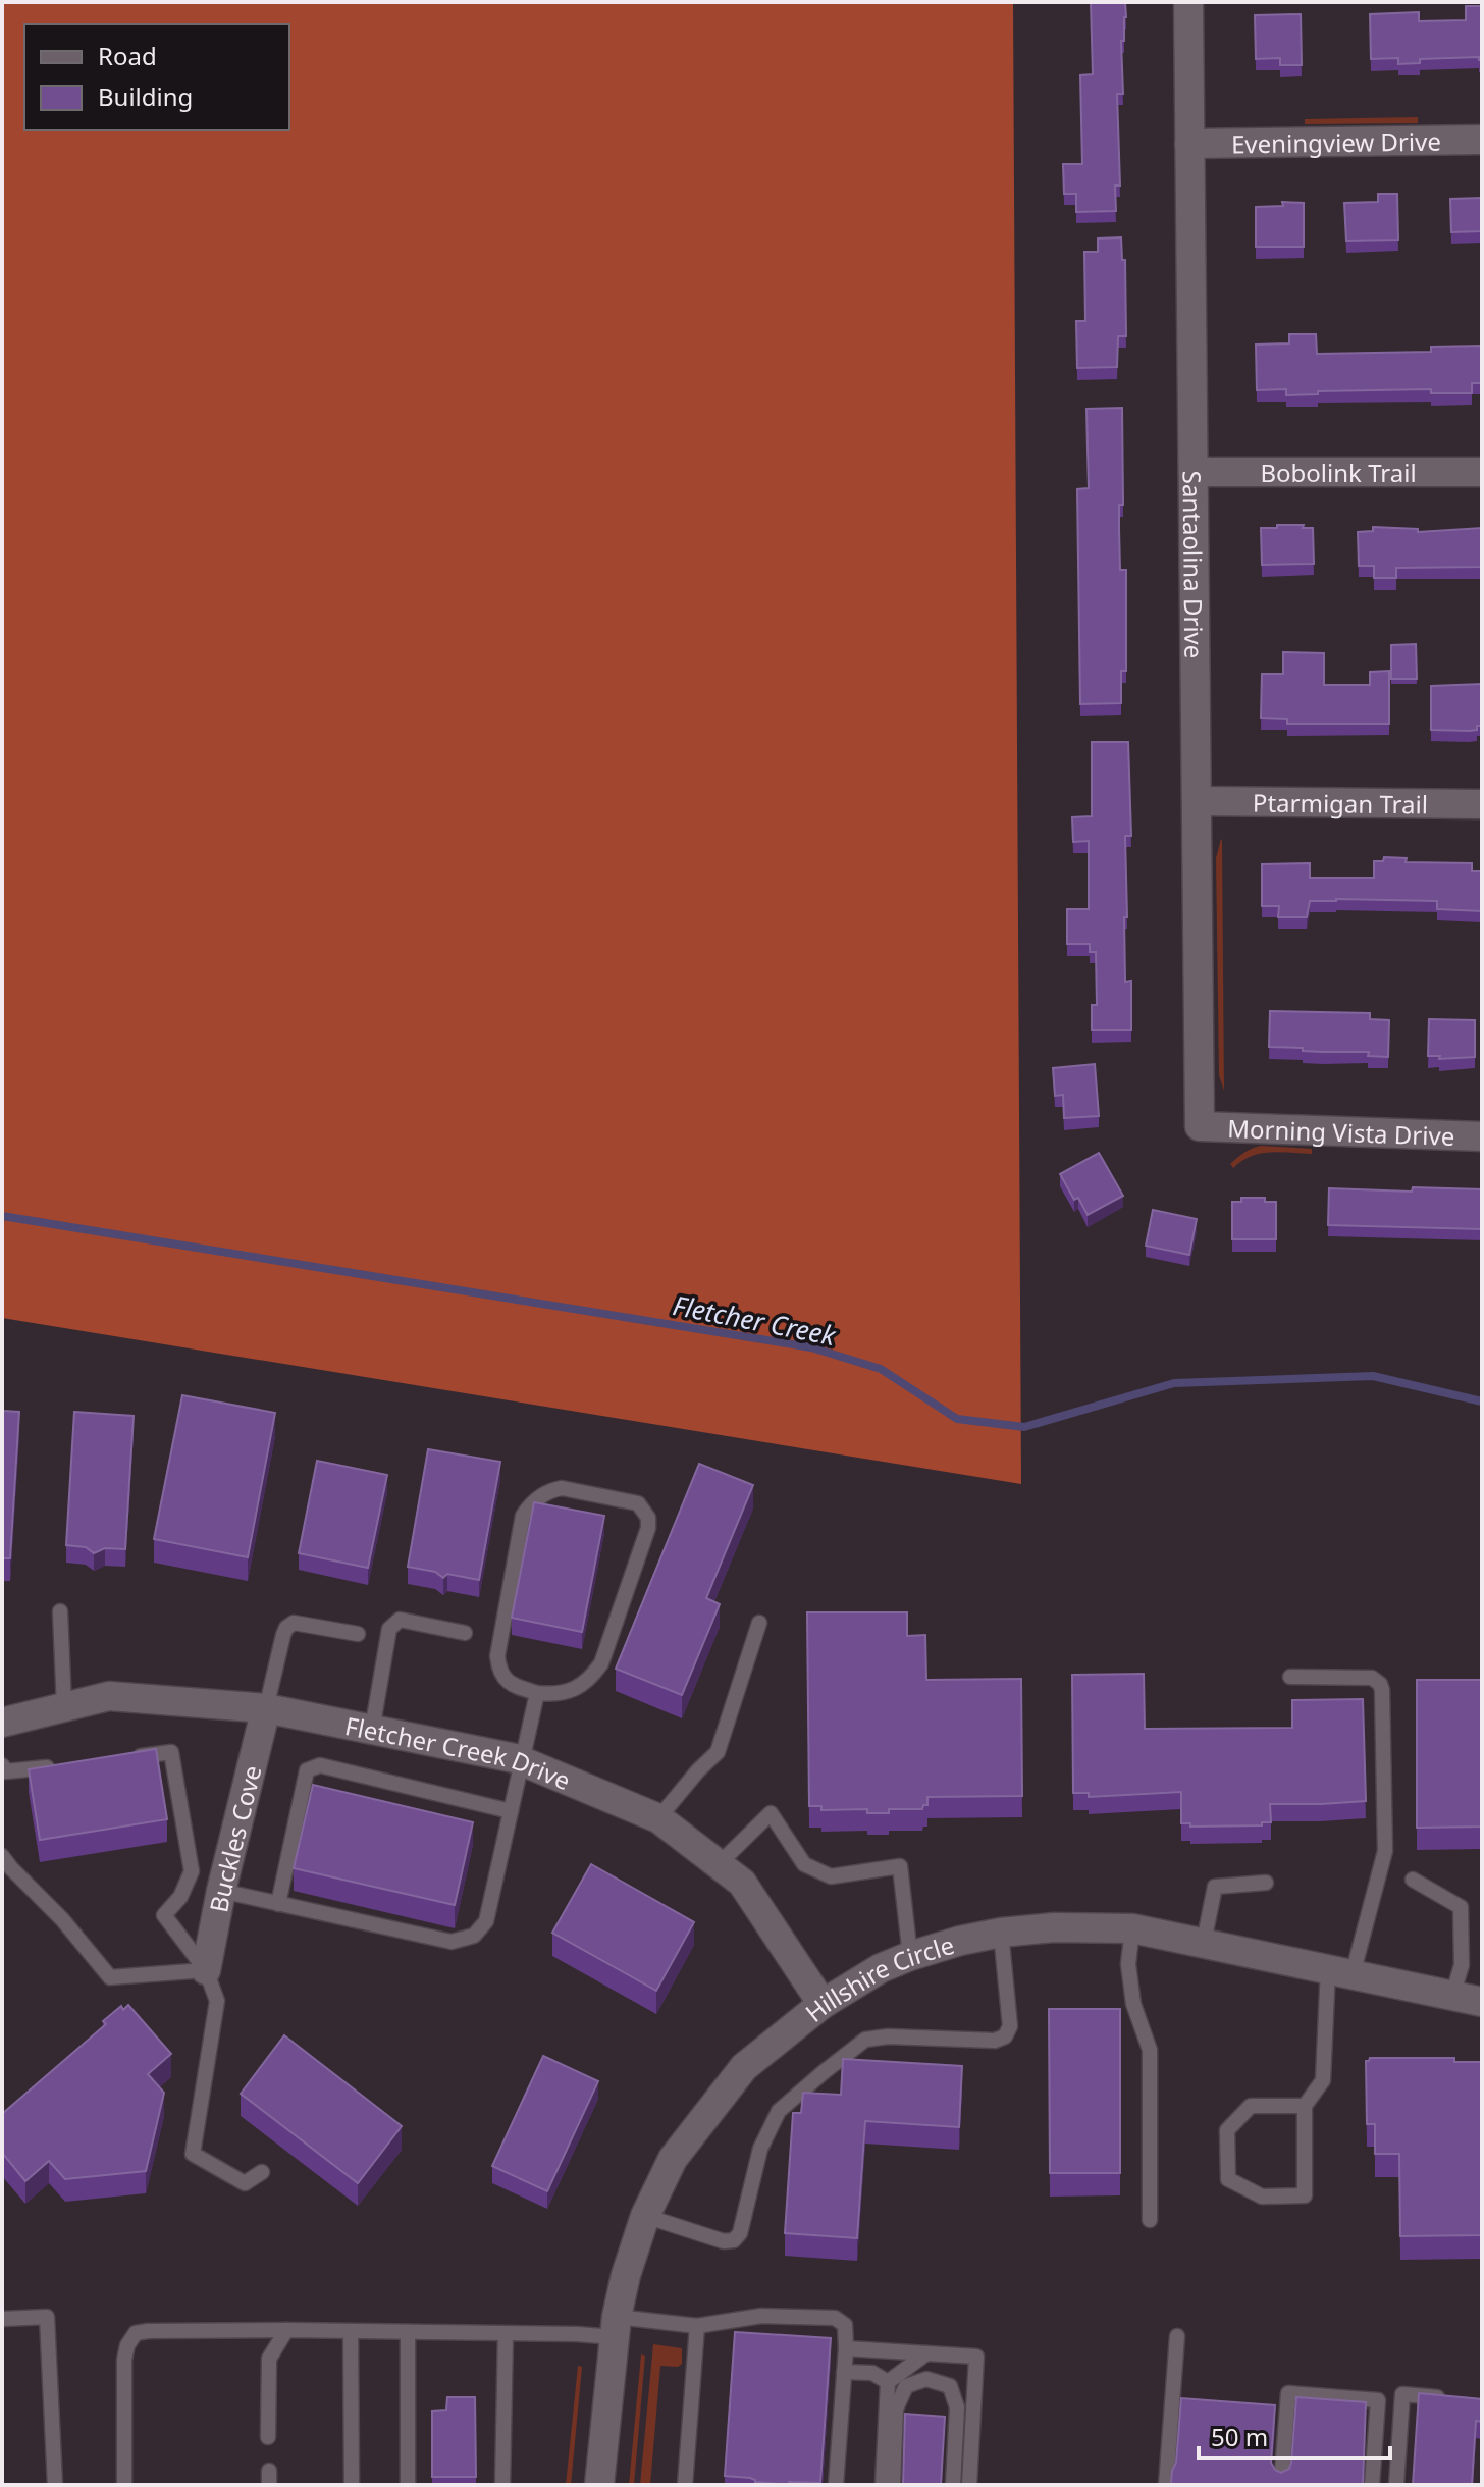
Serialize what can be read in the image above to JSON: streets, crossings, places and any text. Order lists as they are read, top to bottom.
{
  "streets": {
    "street": [
      "Eveningview Drive",
      "Bobolink Trail",
      "Santaolina Drive",
      "Ptarmigan Trail",
      "Morning Vista Drive",
      "Fletcher Creek Drive",
      "Buckles Cove",
      "Hillshire Circle"
    ]
  },
  "crossings": [
    ["Eveningview Drive", "Santaolina Drive"],
    ["Bobolink Trail", "Santaolina Drive"],
    ["Santaolina Drive", "Ptarmigan Trail"],
    ["Santaolina Drive", "Morning Vista Drive"],
    ["Fletcher Creek Drive", "Buckles Cove"],
    ["Fletcher Creek Drive", "Hillshire Circle"]
  ],
  "water": ["Fletcher Creek"],
  "legend": ["Road", "Building"],
  "scale_bar": "50 m"
}
